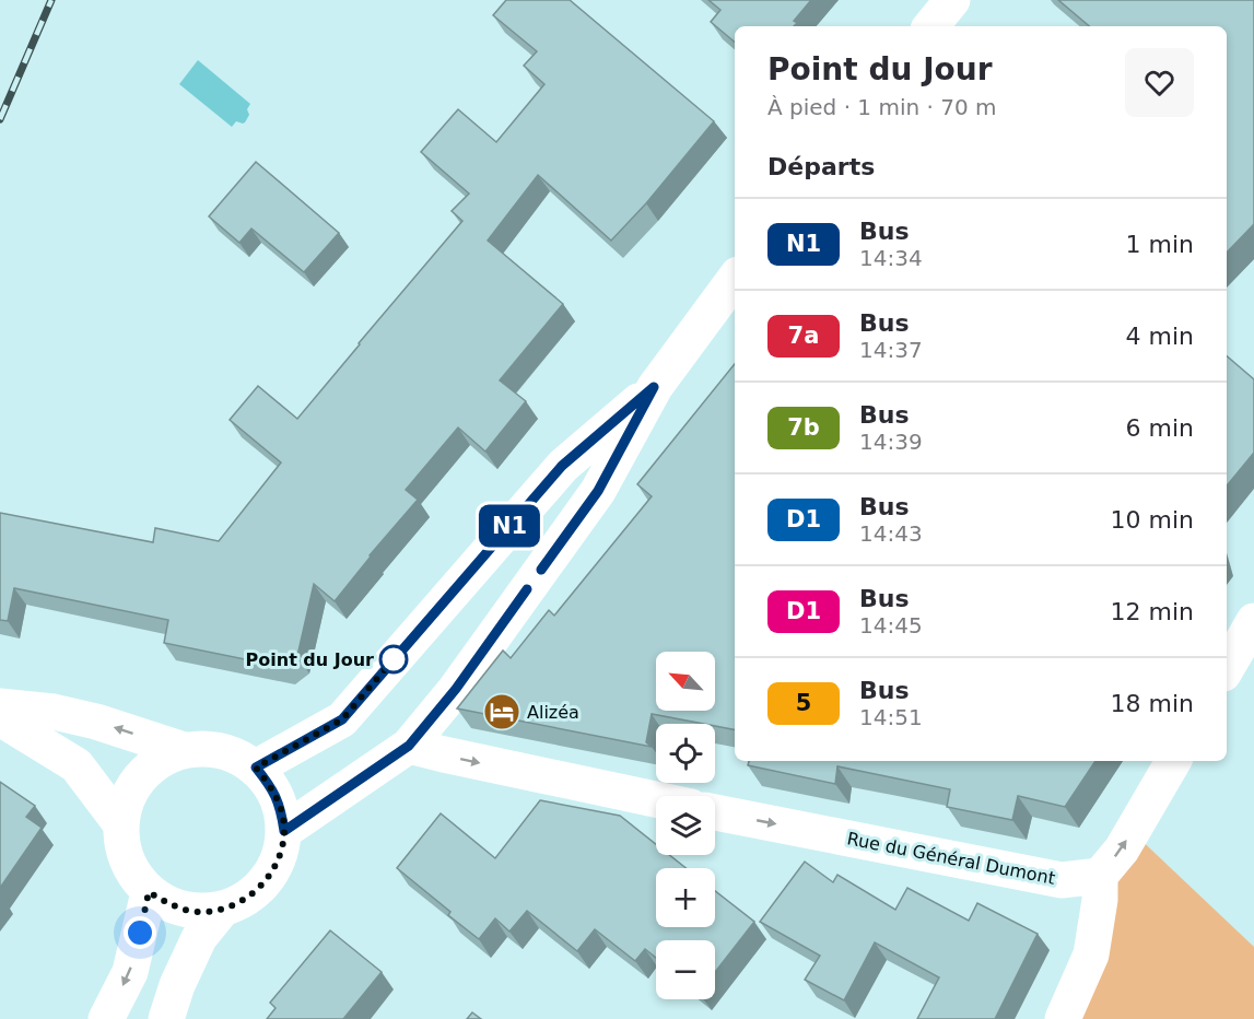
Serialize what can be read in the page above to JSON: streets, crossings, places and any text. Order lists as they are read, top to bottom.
{
  "streets": {
    "main road": ["Rue du Général Dumont"]
  },
  "one_way": ["Rue du Général Dumont"],
  "places": {
    "other": ["Point du Jour"],
    "hotel": ["Alizéa"]
  },
  "lines": ["bus line N1"],
  "north": "top left",
  "page": {
    "on_map": "N1",
    "heading": [
      ["Point du Jour", "À pied · 1 min · 70 m"],
      "Départs"
    ],
    "list": [
      {
        "mark": "N1",
        "name": "Bus",
        "note": "14:34",
        "value": "1 min"
      },
      {
        "mark": "7a",
        "name": "Bus",
        "note": "14:37",
        "value": "4 min"
      },
      {
        "mark": "7b",
        "name": "Bus",
        "note": "14:39",
        "value": "6 min"
      },
      {
        "mark": "D1",
        "name": "Bus",
        "note": "14:43",
        "value": "10 min"
      },
      {
        "mark": "D1",
        "name": "Bus",
        "note": "14:45",
        "value": "12 min"
      },
      {
        "mark": "5",
        "name": "Bus",
        "note": "14:51",
        "value": "18 min"
      }
    ],
    "map_buttons": ["+", "−"]
  }
}
